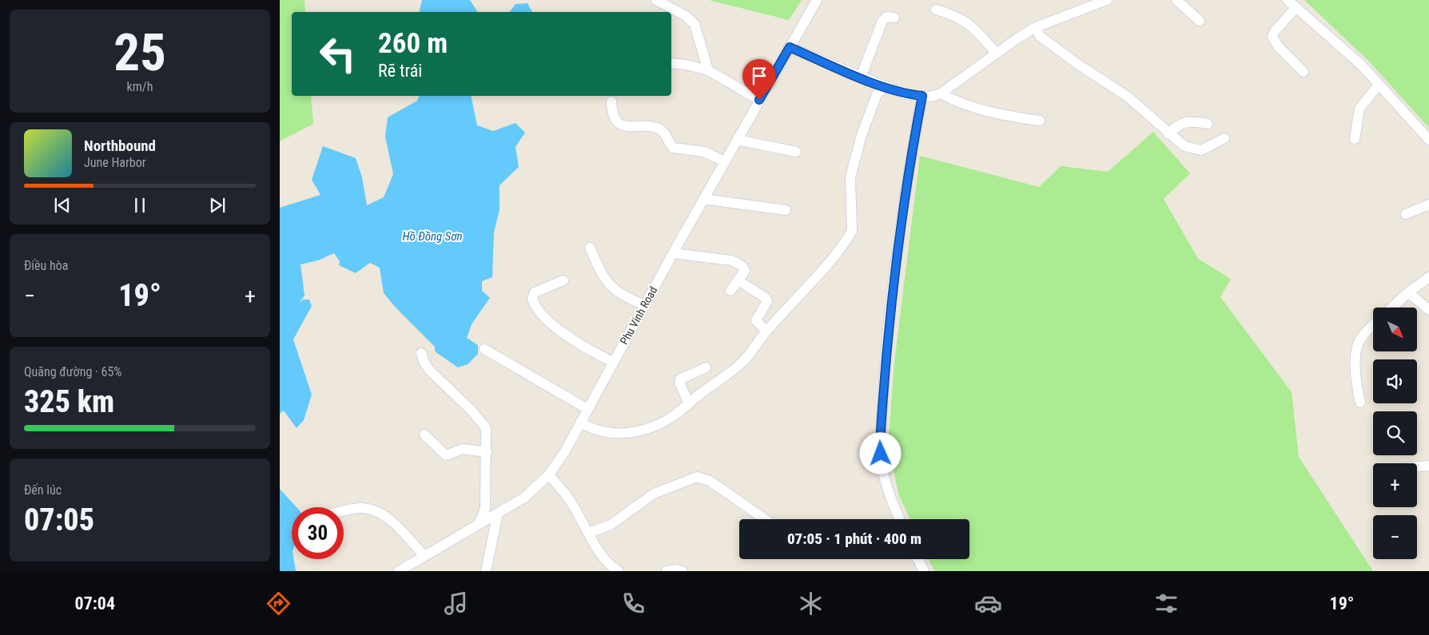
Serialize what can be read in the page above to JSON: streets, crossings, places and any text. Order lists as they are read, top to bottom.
{
  "streets": {
    "street": ["Phu Vinh Road"]
  },
  "water": ["Hồ Đồng Sơn"],
  "north": "bottom right",
  "page": {
    "tile": [
      ["25", "km/h"],
      "Điều hòa",
      ["Quãng đường · 65%", "325 km"],
      ["Đến lúc", "07:05"]
    ],
    "turn": ["260 m", "Rẽ trái"],
    "song": ["Northbound", "June Harbor"],
    "heat": ["−", "19°", "+"],
    "map_buttons": ["+", "−"],
    "limit": "30",
    "trip": "07:05 · 1 phút · 400 m",
    "tabs": ["07:04", "19°"]
  }
}
